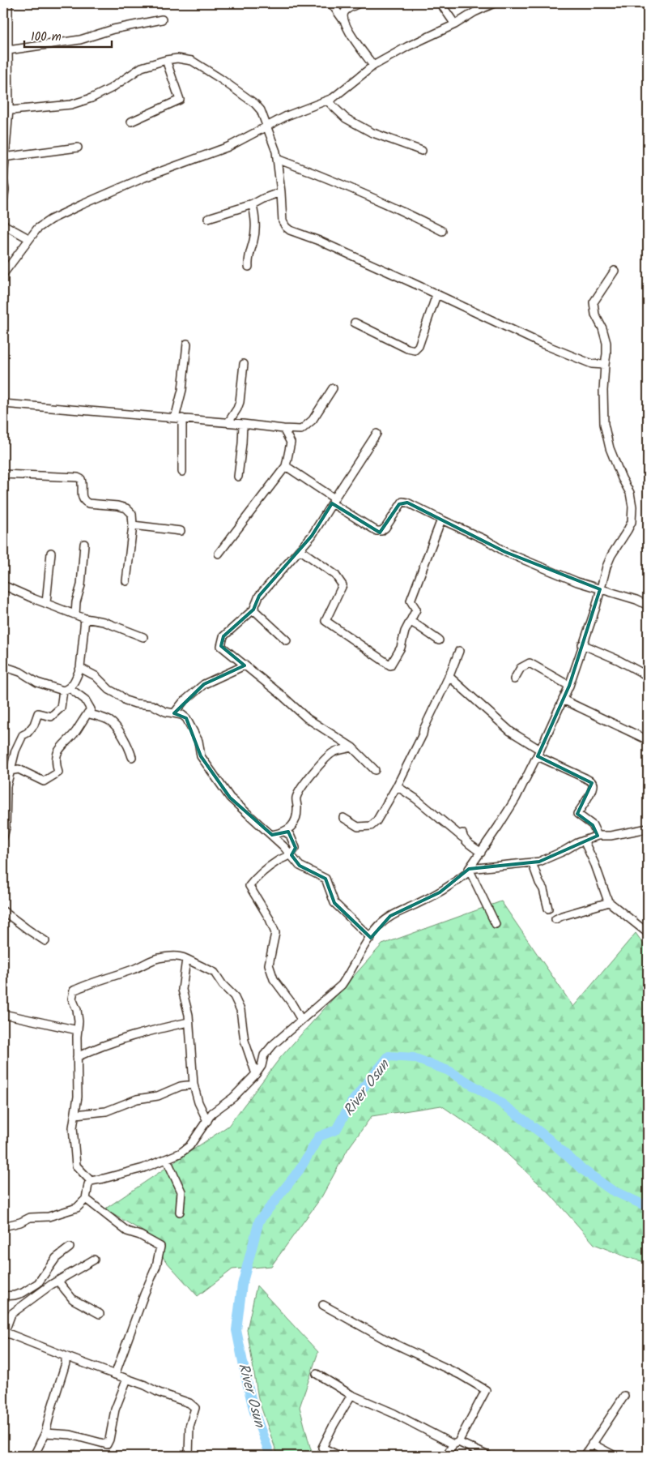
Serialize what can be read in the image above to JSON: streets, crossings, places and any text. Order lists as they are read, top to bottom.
{
  "water": ["River Osun"],
  "scale_bar": "100 m"
}
